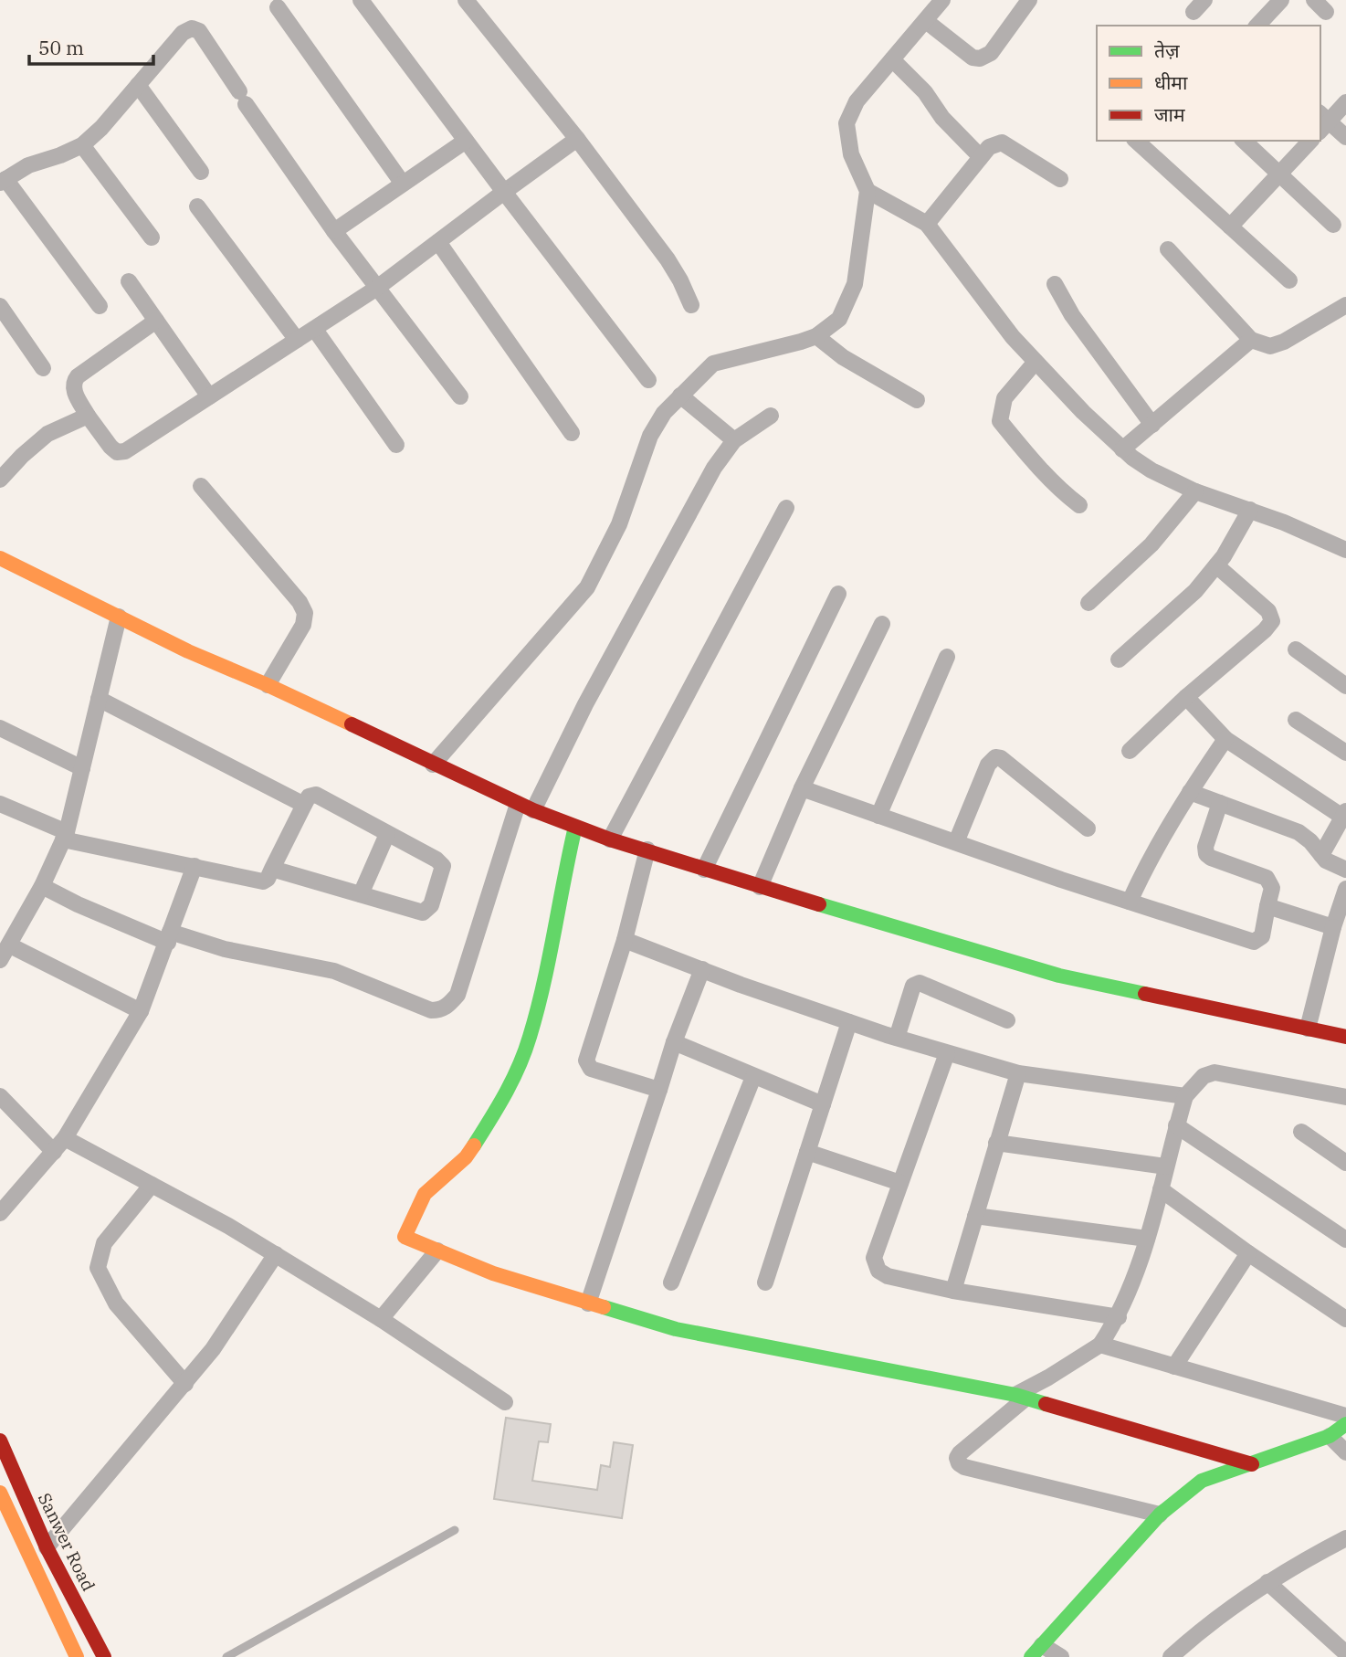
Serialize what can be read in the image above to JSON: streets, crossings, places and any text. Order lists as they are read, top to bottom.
{
  "streets": {
    "street": ["Sanwer Road"]
  },
  "legend": ["तेज़", "धीमा", "जाम"],
  "scale_bar": "50 m"
}
